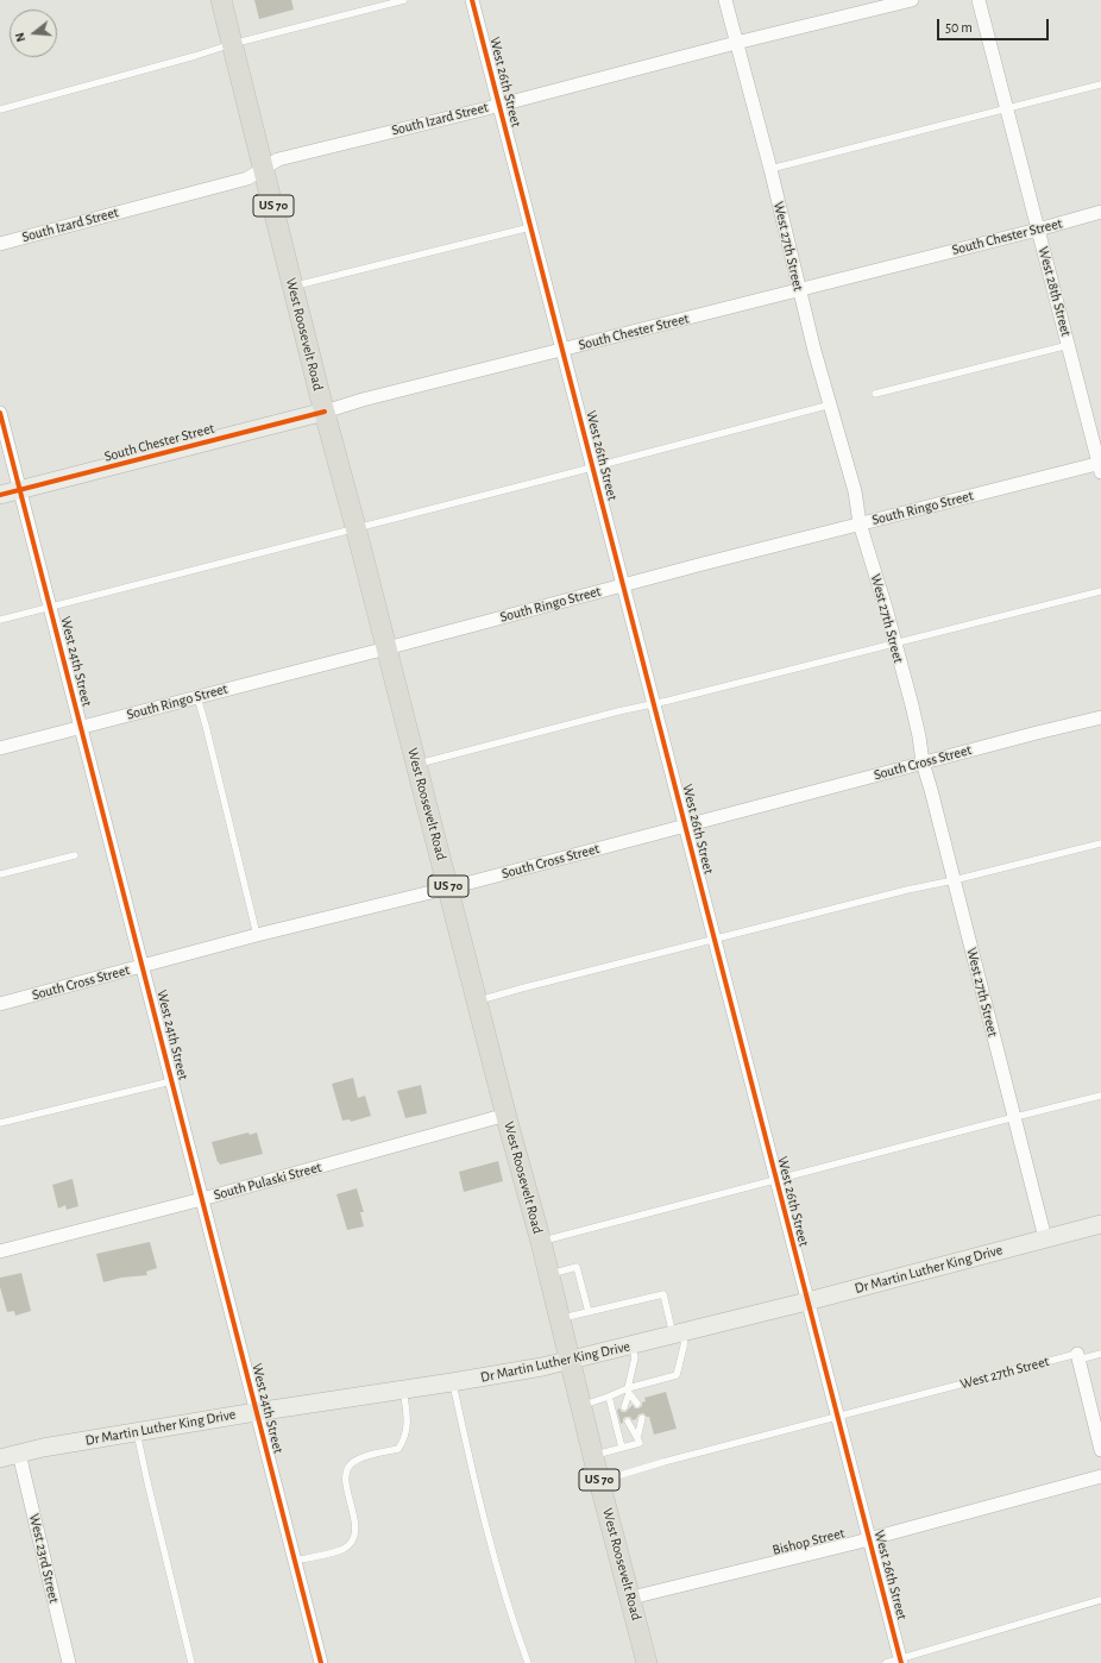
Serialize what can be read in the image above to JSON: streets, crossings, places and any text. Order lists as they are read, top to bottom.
{
  "streets": {
    "main road": [
      "US 70",
      "South Chester Street",
      "West Roosevelt Road",
      "Dr Martin Luther King Drive"
    ],
    "street": [
      "West 26th Street",
      "South Izard Street",
      "West 27th Street",
      "West 28th Street",
      "South Ringo Street",
      "West 24th Street",
      "South Cross Street",
      "South Pulaski Street",
      "Bishop Street",
      "West 23rd Street"
    ]
  },
  "crossings": [
    ["West 26th Street", "South Izard Street"],
    ["West 26th Street", "South Chester Street"],
    ["West 26th Street", "West 27th Street"],
    ["West 26th Street", "South Ringo Street"],
    ["West 26th Street", "South Cross Street"],
    ["West 26th Street", "Dr Martin Luther King Drive"],
    ["West 26th Street", "Bishop Street"],
    ["South Izard Street", "West 27th Street"],
    ["South Izard Street", "West Roosevelt Road"],
    ["South Chester Street", "West 27th Street"],
    ["South Chester Street", "West 28th Street"],
    ["South Chester Street", "West Roosevelt Road"],
    ["South Chester Street", "West 24th Street"],
    ["West 27th Street", "West Roosevelt Road"],
    ["West 27th Street", "South Ringo Street"],
    ["West 27th Street", "South Cross Street"],
    ["West 27th Street", "Dr Martin Luther King Drive"],
    ["West 28th Street", "South Ringo Street"],
    ["West Roosevelt Road", "South Ringo Street"],
    ["West Roosevelt Road", "South Cross Street"],
    ["West Roosevelt Road", "South Pulaski Street"],
    ["West Roosevelt Road", "Dr Martin Luther King Drive"],
    ["West Roosevelt Road", "Bishop Street"],
    ["South Ringo Street", "West 24th Street"],
    ["West 24th Street", "South Cross Street"],
    ["West 24th Street", "South Pulaski Street"],
    ["West 24th Street", "Dr Martin Luther King Drive"],
    ["Dr Martin Luther King Drive", "West 23rd Street"]
  ],
  "scale_bar": "50 m",
  "north": "left"
}
